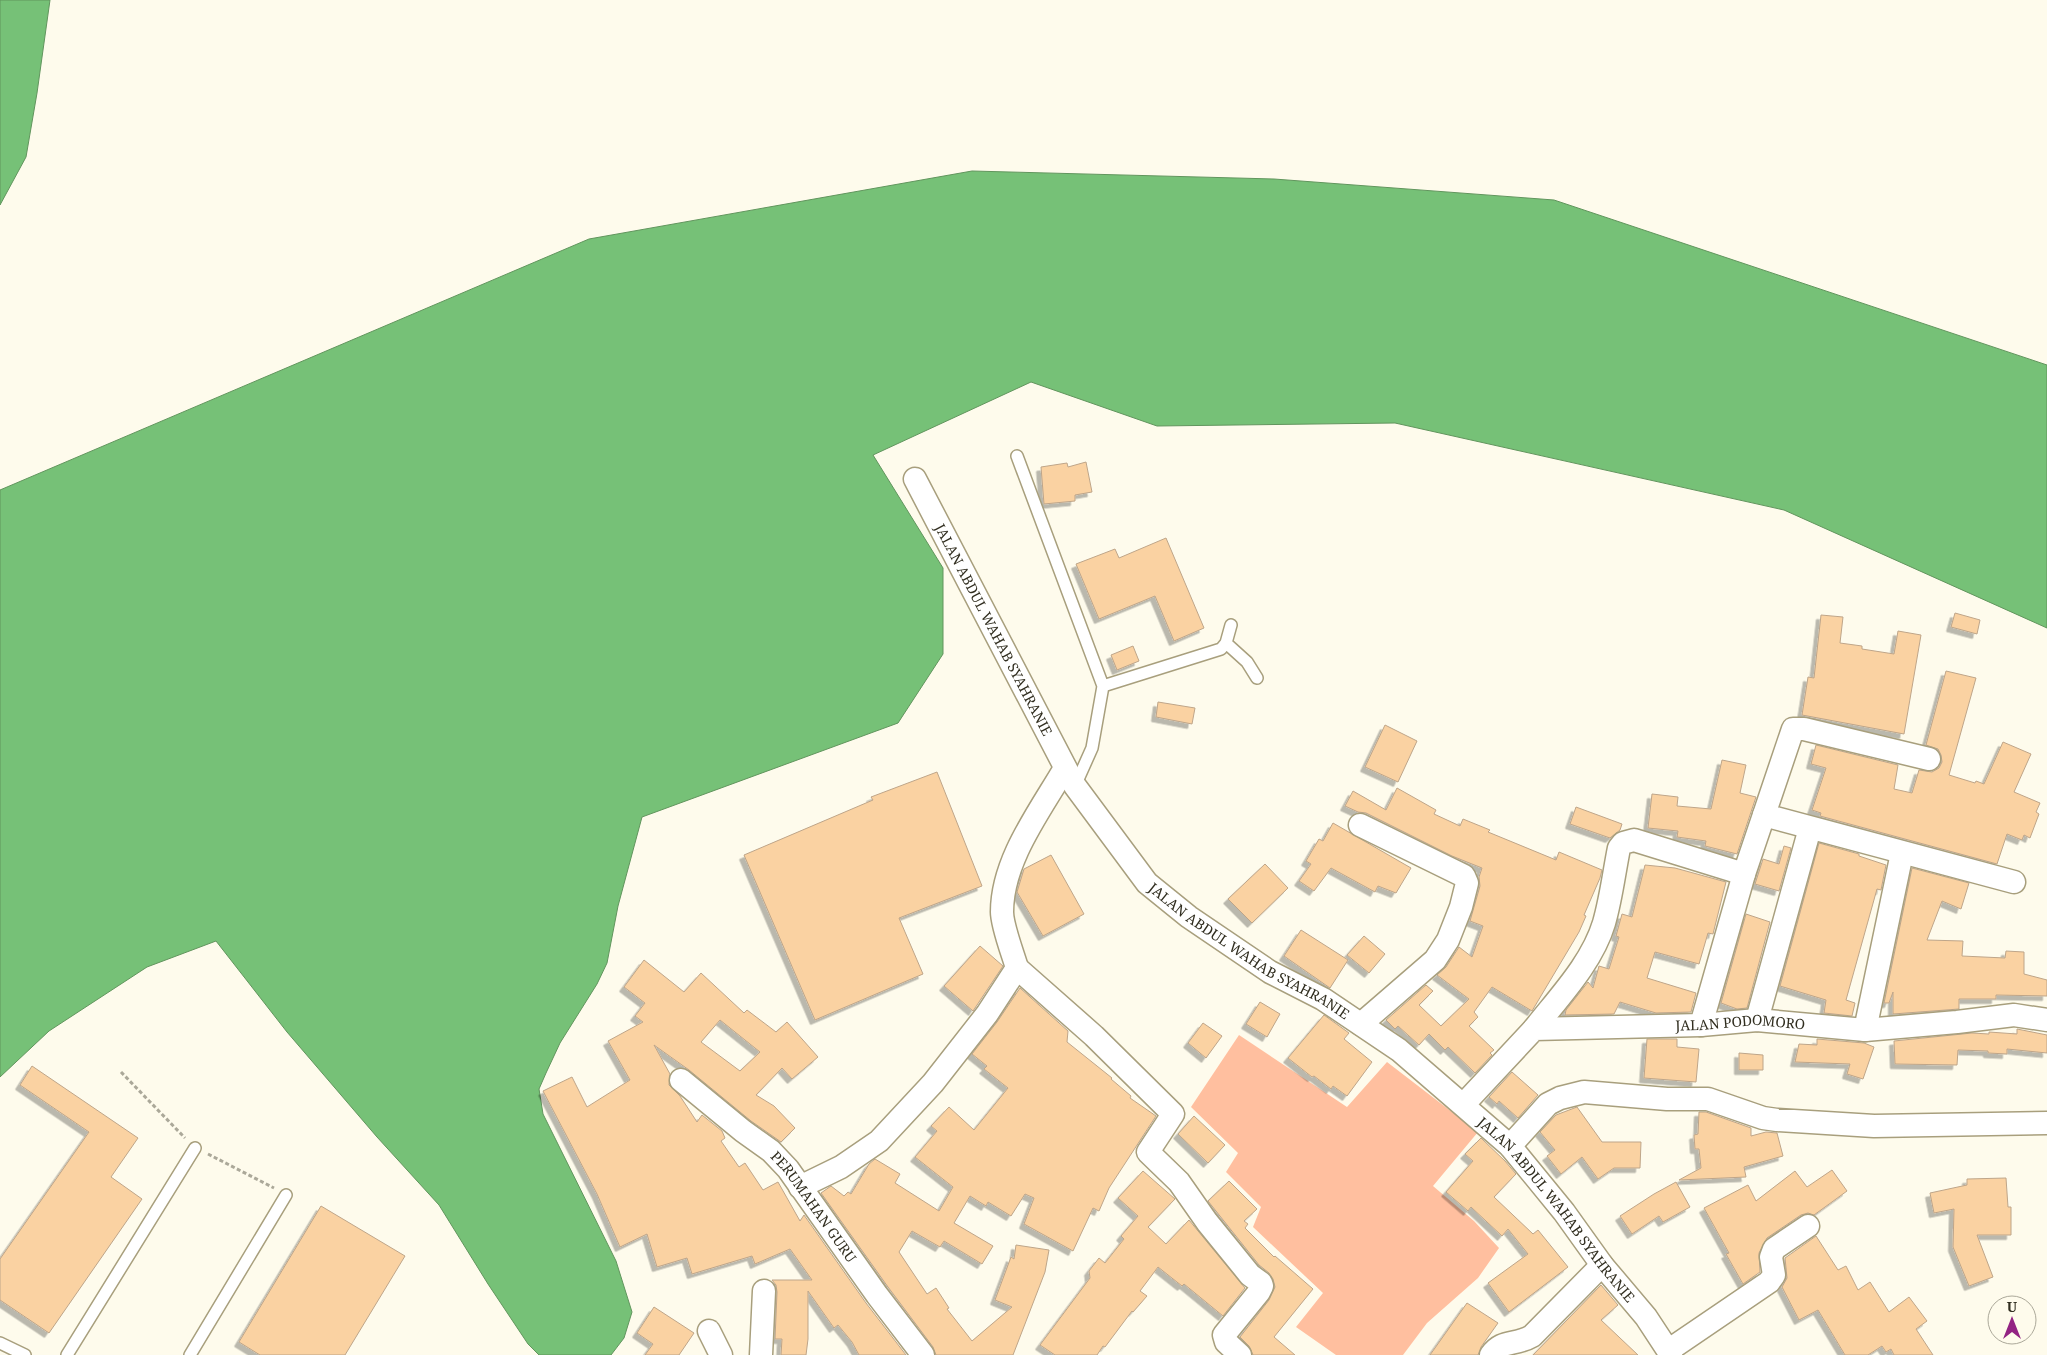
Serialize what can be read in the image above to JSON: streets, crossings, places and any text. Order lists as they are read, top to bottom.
{
  "streets": {
    "street": ["JALAN ABDUL WAHAB SYAHRANIE", "JALAN PODOMORO", "PERUMAHAN GURU"]
  },
  "north": "top"
}
